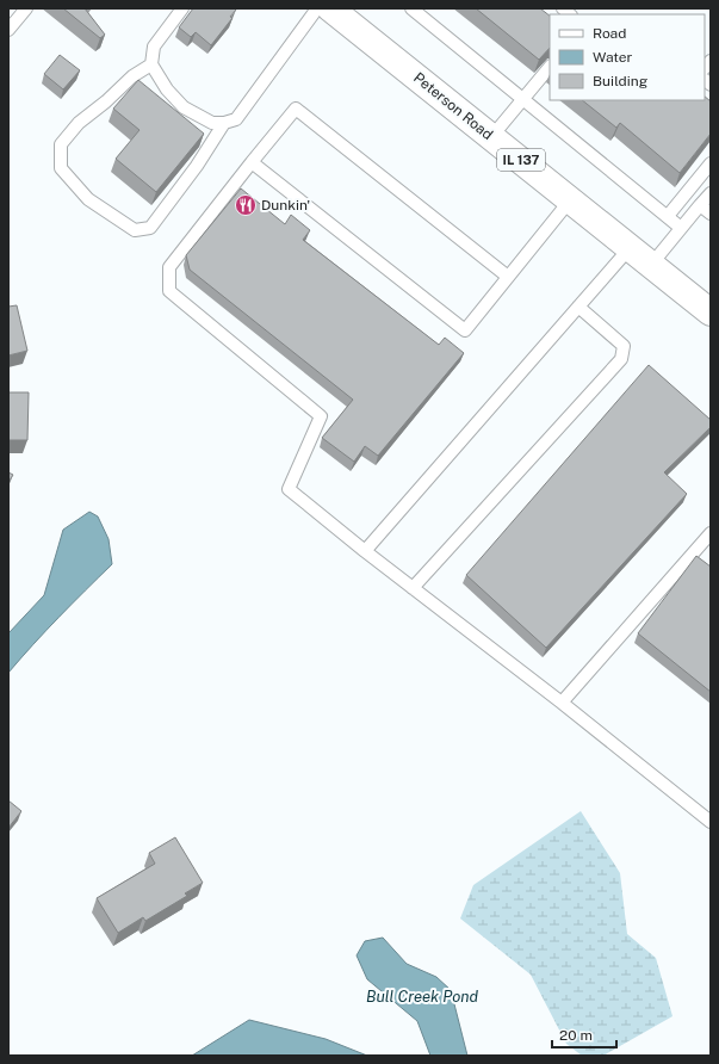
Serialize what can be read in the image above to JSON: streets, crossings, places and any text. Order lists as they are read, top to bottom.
{
  "streets": {
    "main road": ["Peterson Road", "IL 137"]
  },
  "water": ["Bull Creek Pond"],
  "places": {
    "restaurant": ["Dunkin'"]
  },
  "legend": ["Road", "Water", "Building"],
  "scale_bar": "20 m"
}
